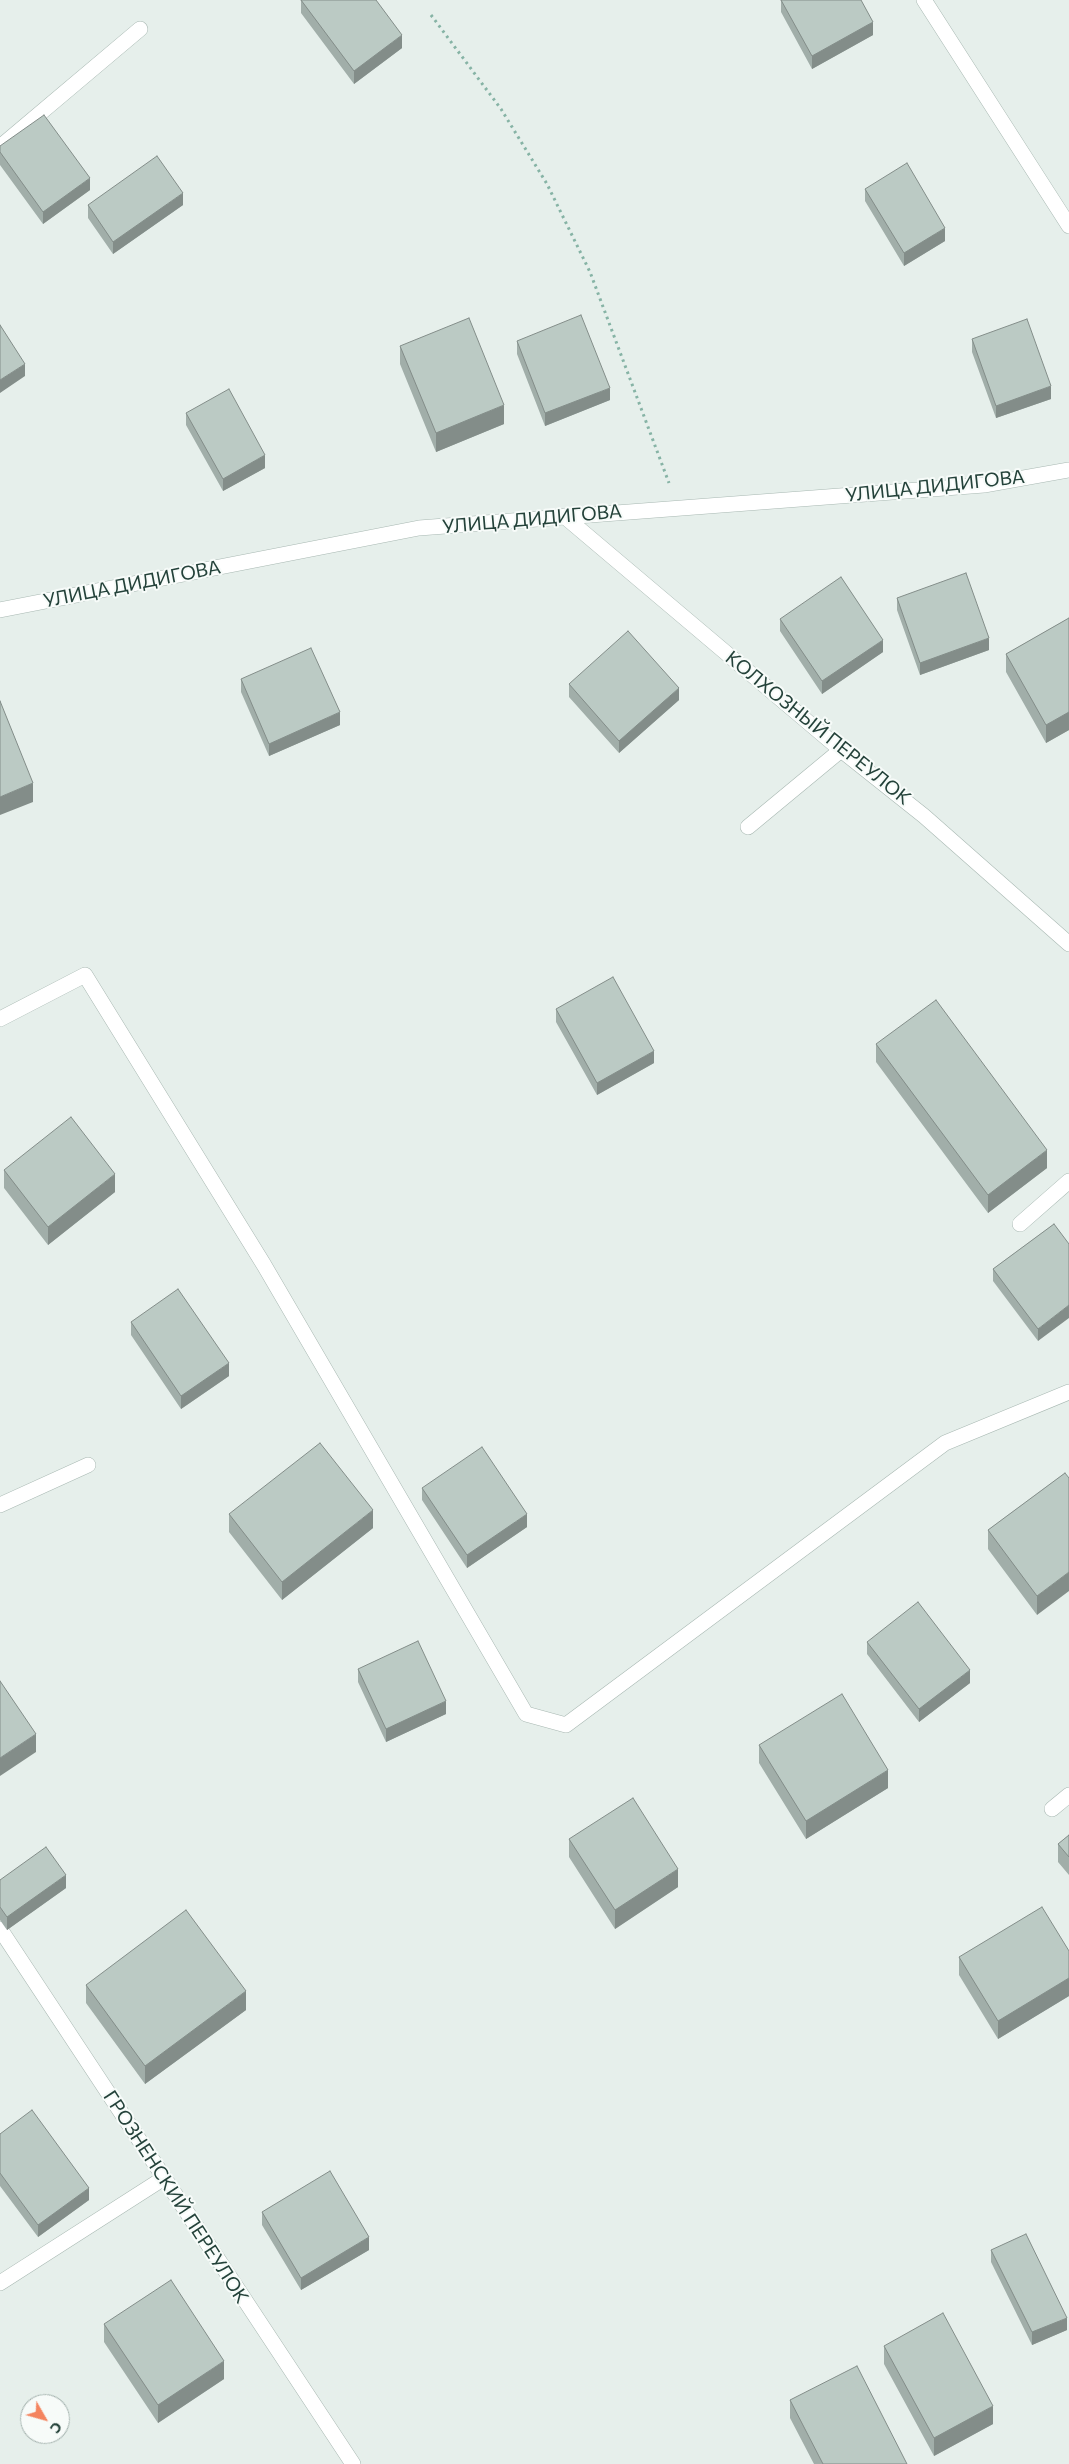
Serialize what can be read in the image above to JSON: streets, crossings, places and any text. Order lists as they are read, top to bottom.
{
  "streets": {
    "street": ["УЛИЦА ДИДИГОВА", "КОЛХОЗНЫЙ ПЕРЕУЛОК", "ГРОЗНЕНСКИЙ ПЕРЕУЛОК"]
  },
  "crossings": [
    ["УЛИЦА ДИДИГОВА", "КОЛХОЗНЫЙ ПЕРЕУЛОК"]
  ],
  "north": "bottom right"
}
